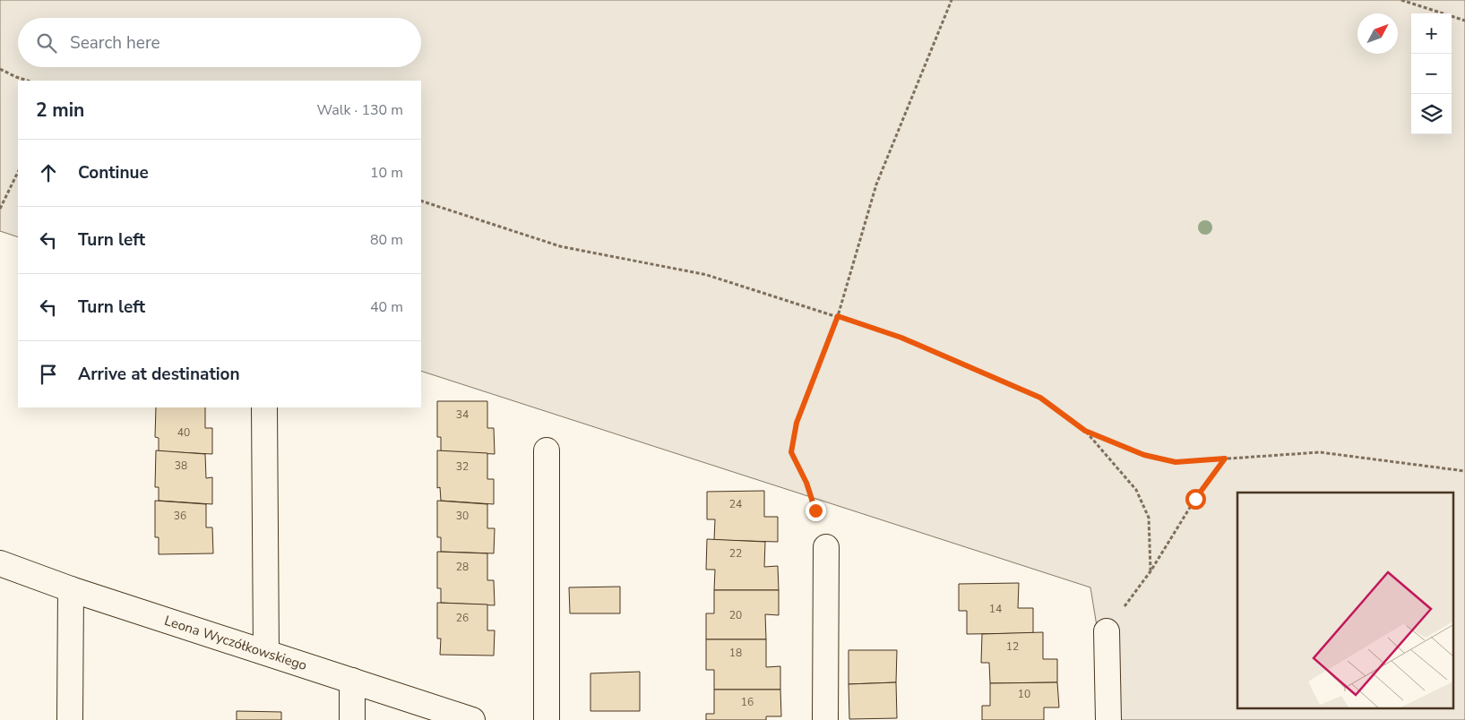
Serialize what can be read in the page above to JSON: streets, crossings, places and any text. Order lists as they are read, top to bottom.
{
  "streets": {
    "street": ["Leona Wyczółkowskiego"]
  },
  "house_numbers": [
    "34",
    "40",
    "38",
    "32",
    "24",
    "36",
    "30",
    "22",
    "28",
    "14",
    "20",
    "26",
    "12",
    "18",
    "10",
    "16"
  ],
  "north": "top right",
  "page": {
    "map_buttons": ["+", "−"],
    "search": "Search here",
    "heading": ["2 min", "Walk · 130 m"],
    "list": [
      ["Continue", "10 m"],
      ["Turn left", "80 m"],
      ["Turn left", "40 m"],
      "Arrive at destination"
    ]
  }
}
